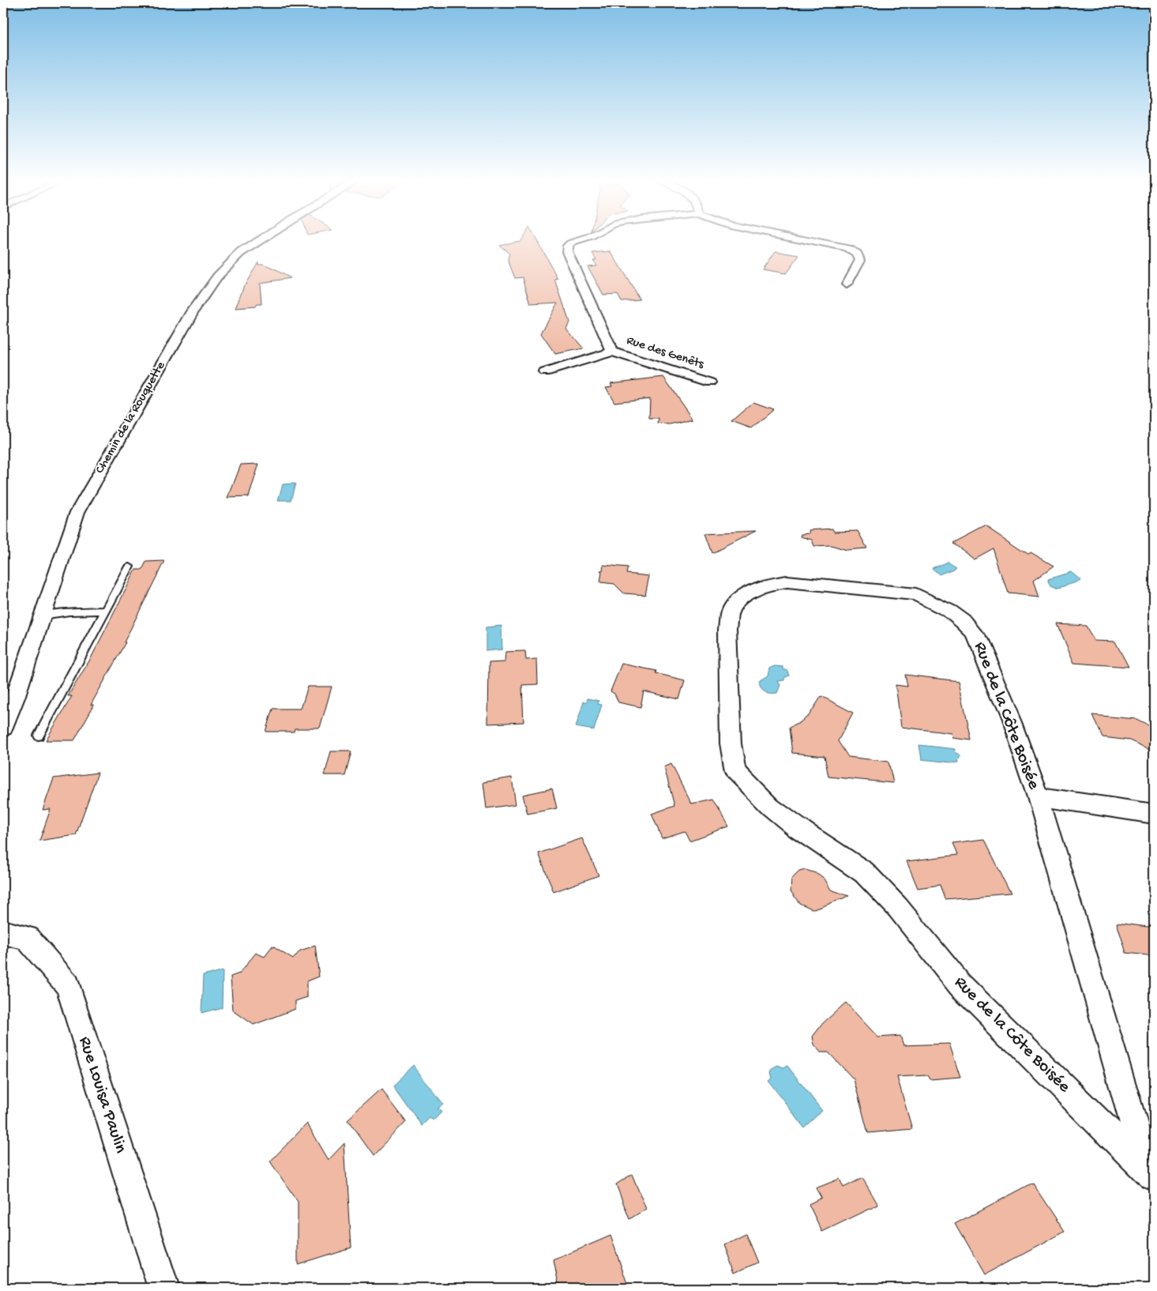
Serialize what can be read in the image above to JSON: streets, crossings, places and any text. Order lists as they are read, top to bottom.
{
  "streets": {
    "street": [
      "Rue des Genêts",
      "Chemin de la Rouquette",
      "Rue de la Côte Boisée",
      "Rue Louisa Paulin"
    ]
  }
}
